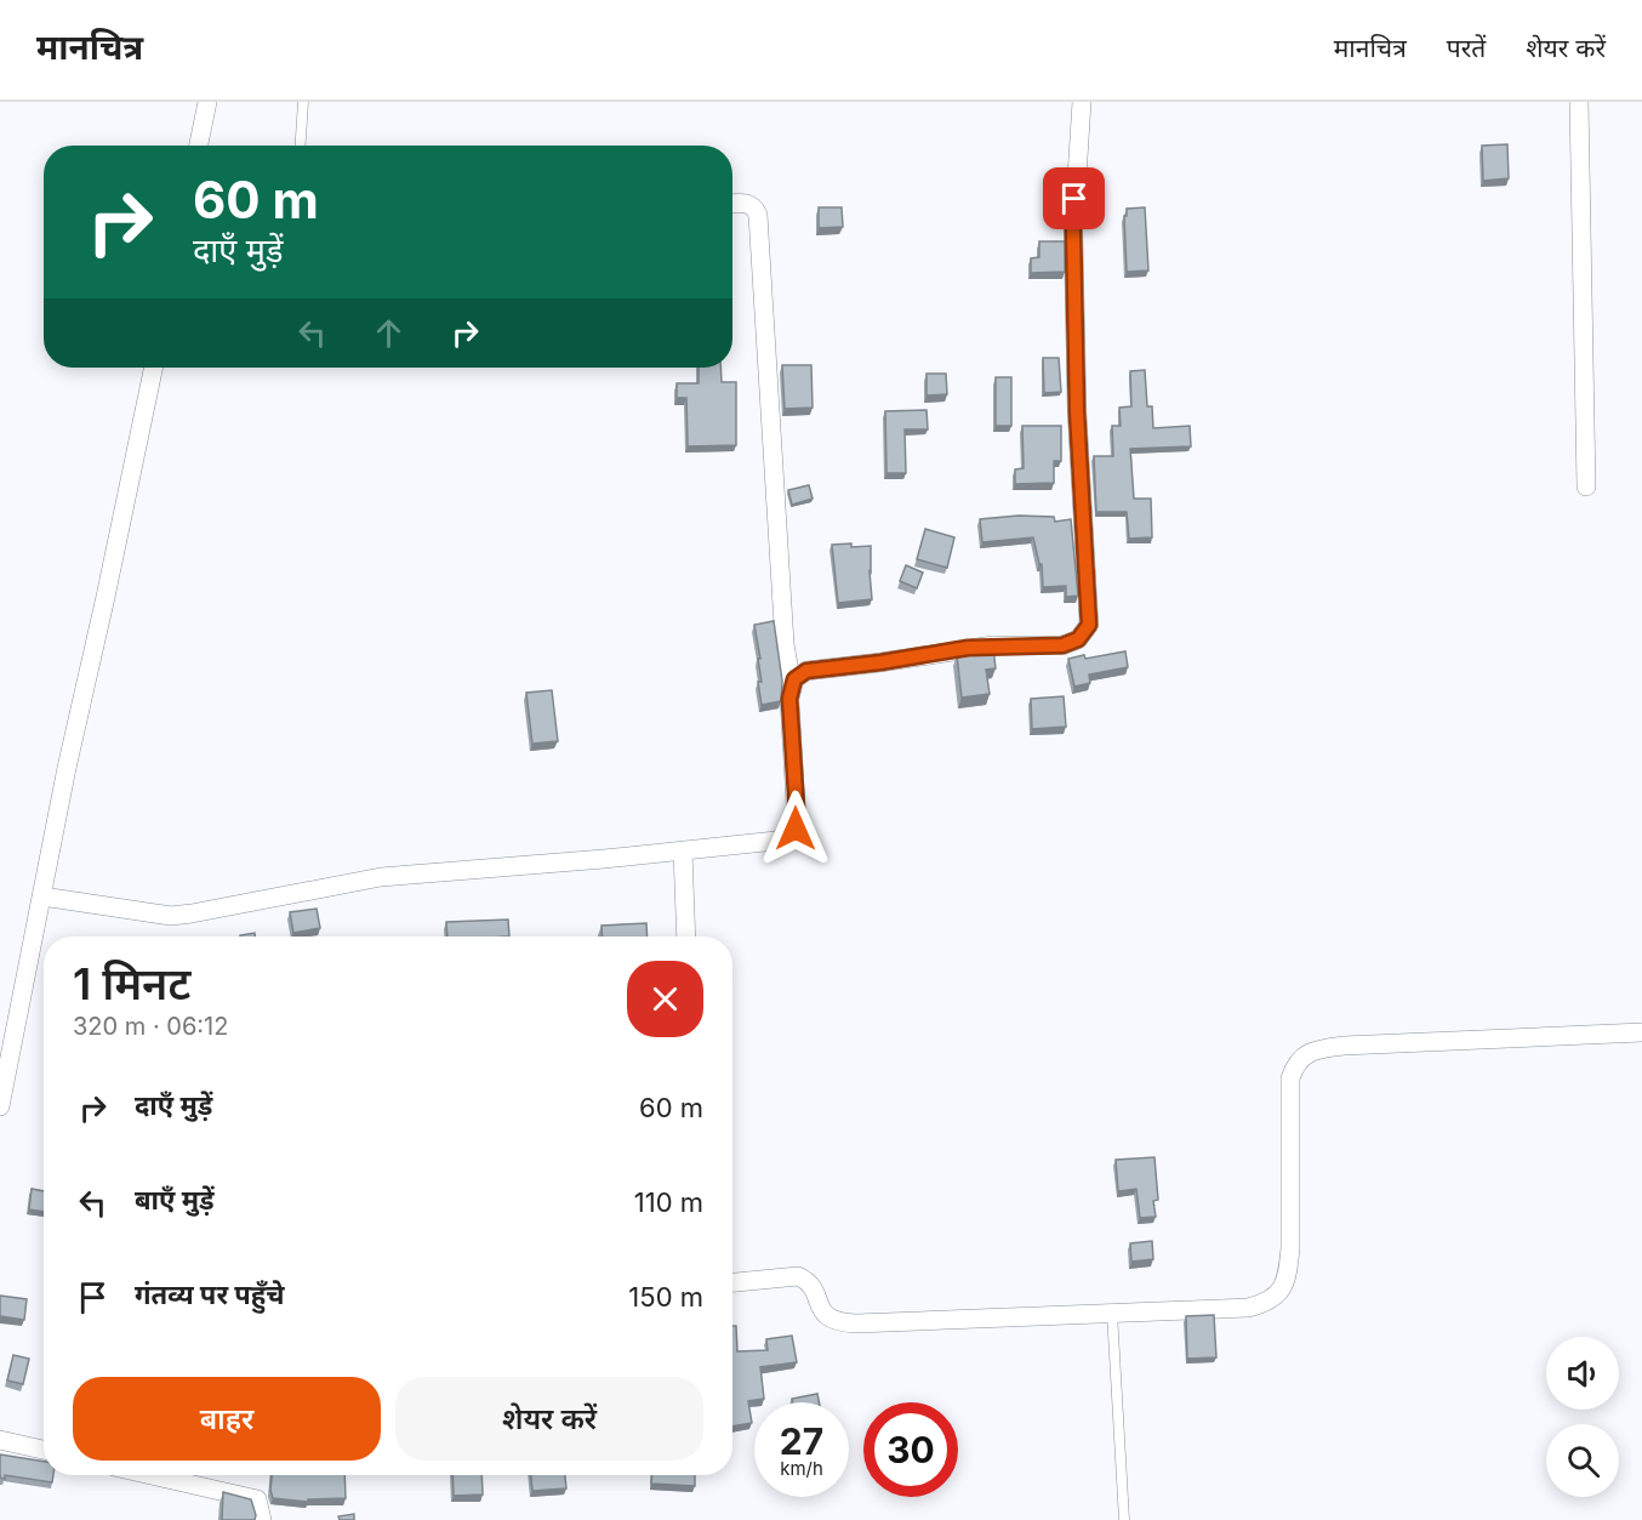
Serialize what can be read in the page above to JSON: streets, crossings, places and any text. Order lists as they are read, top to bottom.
{
  "page": {
    "header": "मानचित्र",
    "nav": ["मानचित्र", "परतें", "शेयर करें"],
    "turn": ["60 m", "दाएँ मुड़ें"],
    "heading": ["1 मिनट", "320 m · 06:12"],
    "list": [
      {
        "name": "दाएँ मुड़ें",
        "value": "60 m"
      },
      {
        "name": "बाएँ मुड़ें",
        "value": "110 m"
      },
      {
        "name": "गंतव्य पर पहुँचे",
        "value": "150 m"
      }
    ],
    "buttons": ["बाहर", "शेयर करें"],
    "speed": "27 km/h",
    "limit": "30"
  }
}
